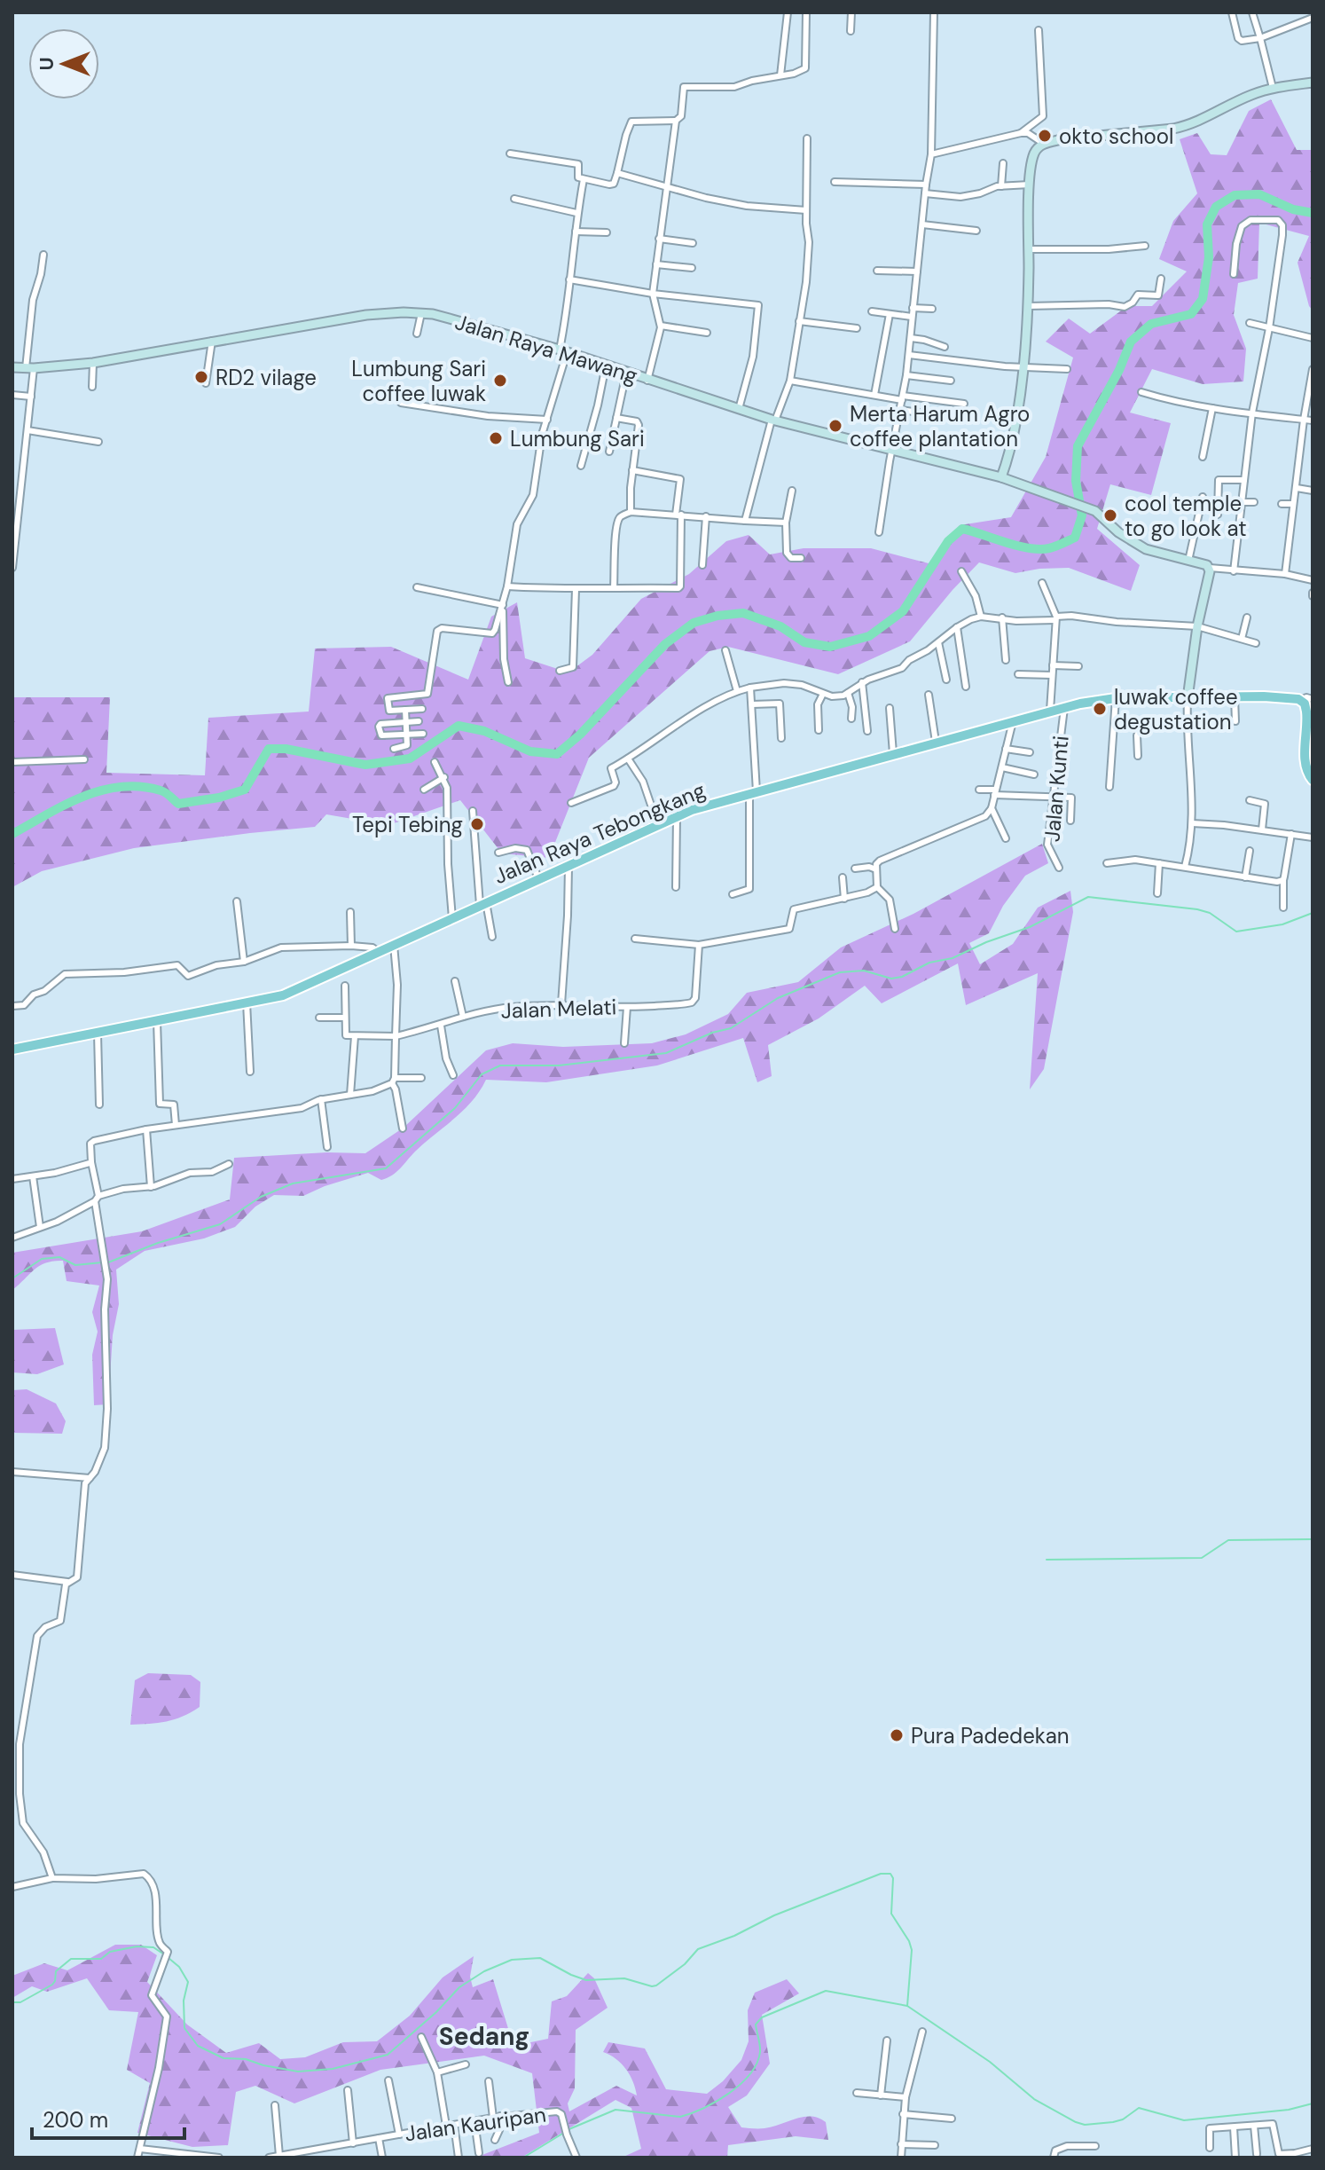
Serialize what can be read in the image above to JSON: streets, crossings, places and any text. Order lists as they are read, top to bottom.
{
  "streets": {
    "main road": ["Jalan Raya Mawang", "Jalan Raya Tebongkang"],
    "street": ["Jalan Kunti", "Jalan Melati", "Jalan Kauripan"]
  },
  "crossings": [
    ["Jalan Kunti", "Jalan Raya Tebongkang"]
  ],
  "districts": ["Sedang"],
  "places": [
    "okto school",
    "RD2 vilage",
    "Lumbung Sari coffee luwak",
    "Merta Harum Agro coffee plantation",
    "Lumbung Sari",
    "cool temple to go look at",
    "luwak coffee degustation",
    "Tepi Tebing",
    "Pura Padedekan"
  ],
  "scale_bar": "200 m",
  "north": "left"
}
